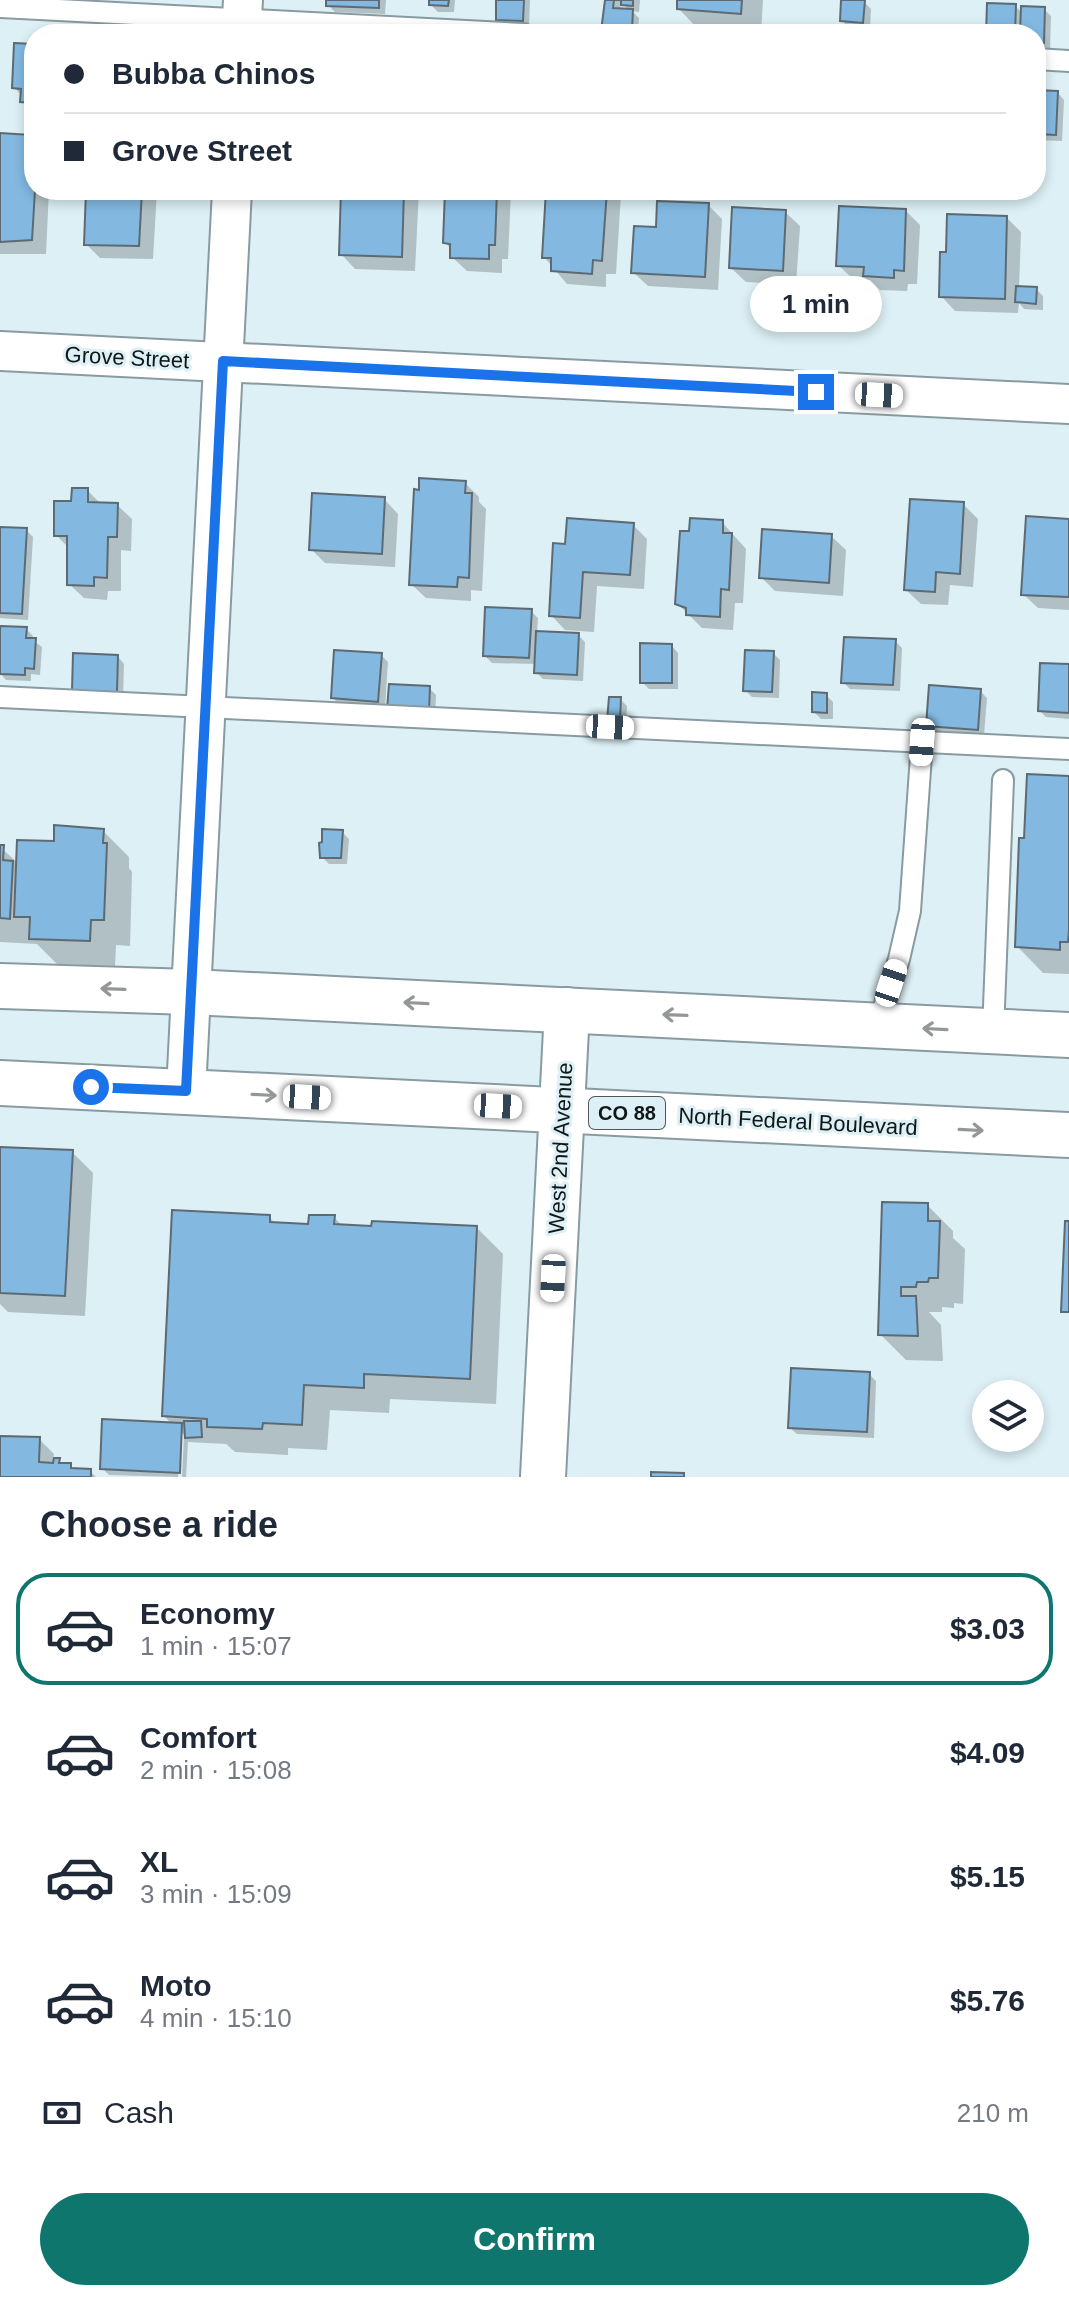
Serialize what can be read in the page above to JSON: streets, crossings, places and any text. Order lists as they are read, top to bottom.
{
  "streets": {
    "main road": ["CO 88", "North Federal Boulevard", "West 2nd Avenue"],
    "street": ["Grove Street"]
  },
  "crossings": [
    ["North Federal Boulevard", "West 2nd Avenue"]
  ],
  "page": {
    "banner": ["Bubba Chinos", "Grove Street"],
    "bubble": "1 min",
    "heading": "Choose a ride",
    "list": [
      {
        "name": "Economy",
        "note": "1 min · 15:07",
        "value": "$3.03"
      },
      {
        "name": "Comfort",
        "note": "2 min · 15:08",
        "value": "$4.09"
      },
      {
        "name": "XL",
        "note": "3 min · 15:09",
        "value": "$5.15"
      },
      {
        "name": "Moto",
        "note": "4 min · 15:10",
        "value": "$5.76"
      }
    ],
    "pay": ["Cash", "210 m"],
    "buttons": "Confirm"
  }
}
